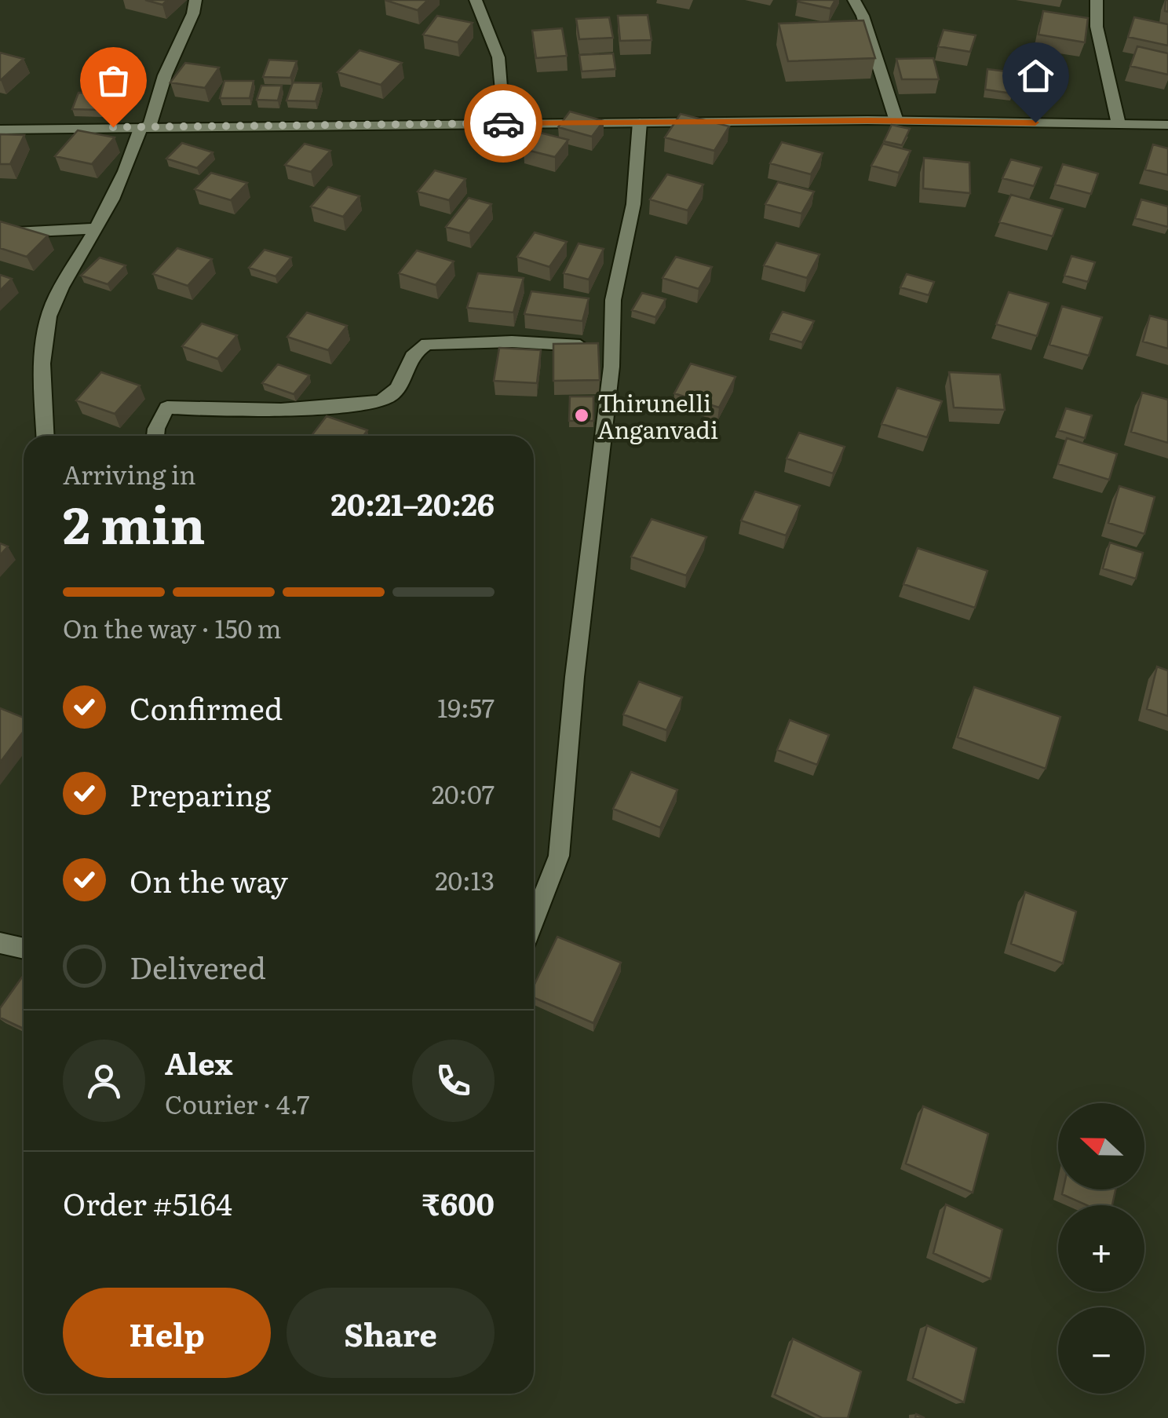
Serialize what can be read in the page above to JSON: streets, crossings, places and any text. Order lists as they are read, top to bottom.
{
  "places": ["Thirunelli Anganvadi"],
  "north": "left",
  "page": {
    "heading": ["2 min", "Arriving in", "20:21–20:26"],
    "panel": [
      "Alex",
      "Courier · 4.7",
      "Order #5164",
      "₹600"
    ],
    "bar": "On the way · 150 m",
    "list": [
      ["Confirmed", "19:57"],
      ["Preparing", "20:07"],
      ["On the way", "20:13"],
      "Delivered"
    ],
    "map_buttons": ["+", "−"],
    "buttons": ["Help", "Share"]
  }
}
